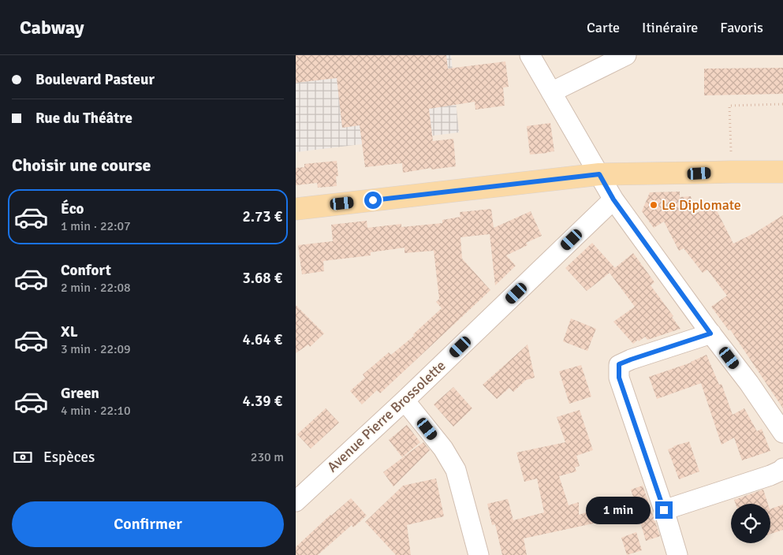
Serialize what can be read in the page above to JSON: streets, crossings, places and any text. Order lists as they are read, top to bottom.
{
  "streets": {
    "street": ["Avenue Pierre Brossolette"]
  },
  "places": ["Le Diplomate"],
  "page": {
    "header": "Cabway",
    "nav": ["Carte", "Itinéraire", "Favoris"],
    "banner": ["Boulevard Pasteur", "Rue du Théâtre"],
    "heading": "Choisir une course",
    "list": [
      {
        "name": "Éco",
        "note": "1 min · 22:07",
        "value": "2.73 €"
      },
      {
        "name": "Confort",
        "note": "2 min · 22:08",
        "value": "3.68 €"
      },
      {
        "name": "XL",
        "note": "3 min · 22:09",
        "value": "4.64 €"
      },
      {
        "name": "Green",
        "note": "4 min · 22:10",
        "value": "4.39 €"
      }
    ],
    "pay": ["Espèces", "230 m"],
    "buttons": "Confirmer",
    "bubble": "1 min"
  }
}
